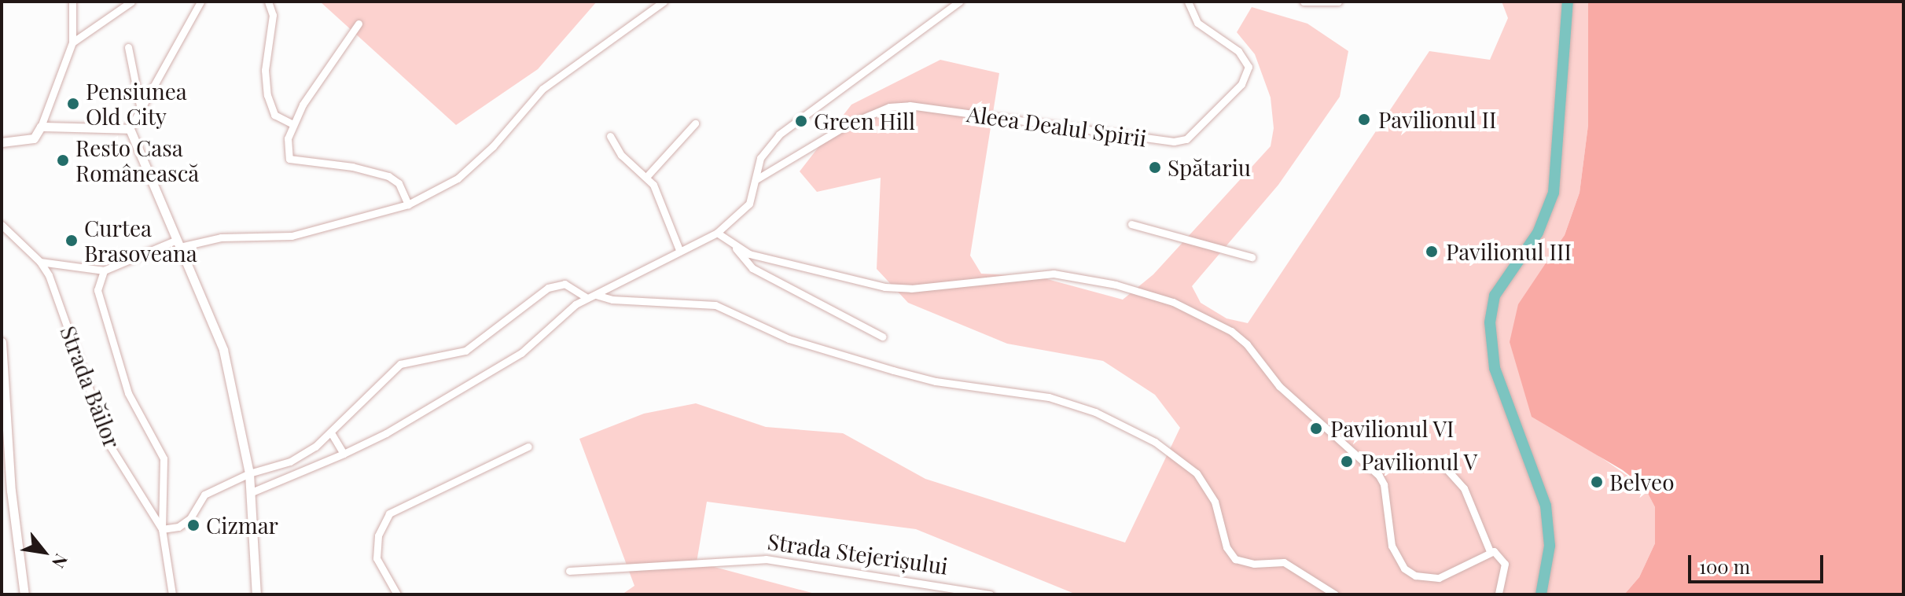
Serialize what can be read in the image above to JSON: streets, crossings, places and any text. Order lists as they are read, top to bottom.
{
  "streets": {
    "street": ["Aleea Dealul Spirii", "Strada Băilor", "Strada Stejerișului"]
  },
  "places": [
    "Pensiunea Old City",
    "Pavilionul II",
    "Green Hill",
    "Resto Casa Românească",
    "Spătariu",
    "Curtea Brasoveana",
    "Pavilionul III",
    "Pavilionul VI",
    "Pavilionul V",
    "Belveo",
    "Cizmar"
  ],
  "scale_bar": "100 m",
  "north": "bottom right"
}
